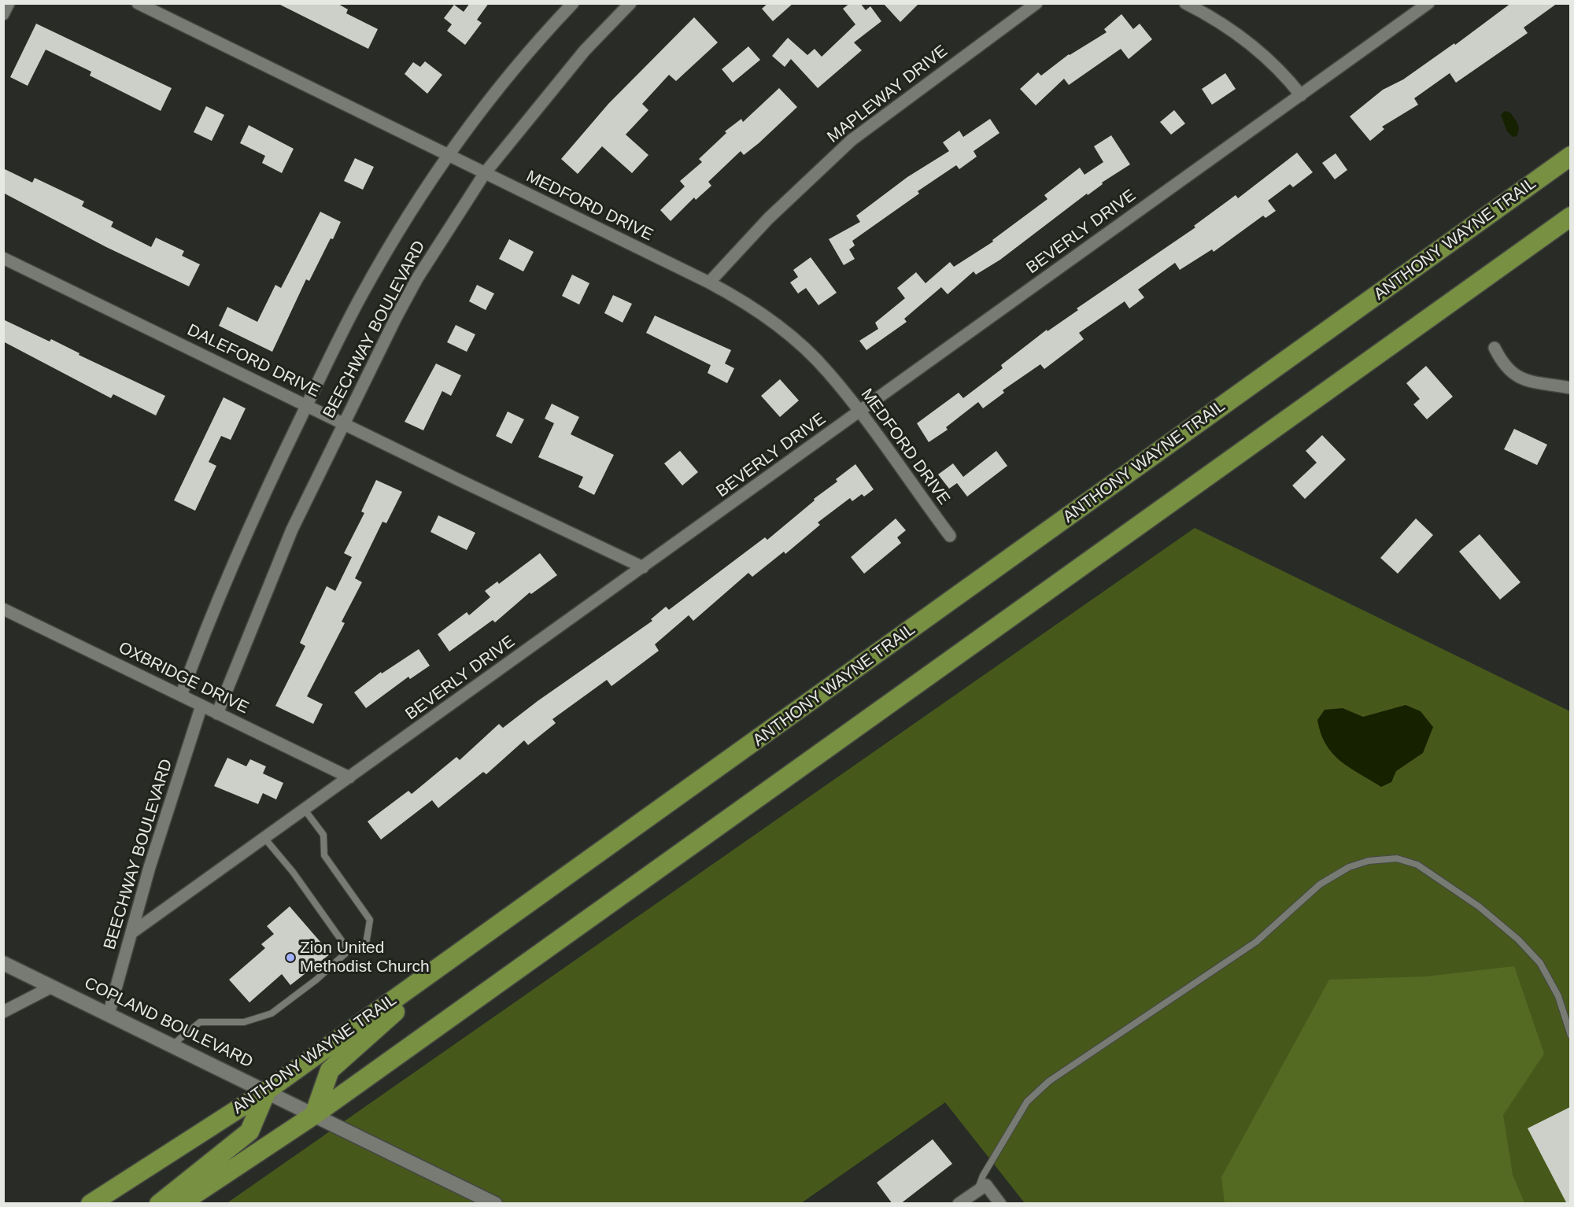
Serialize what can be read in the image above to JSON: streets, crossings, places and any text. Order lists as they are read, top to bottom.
{
  "streets": {
    "highway": ["ANTHONY WAYNE TRAIL"],
    "street": [
      "MAPLEWAY DRIVE",
      "MEDFORD DRIVE",
      "BEVERLY DRIVE",
      "BEECHWAY BOULEVARD",
      "DALEFORD DRIVE",
      "OXBRIDGE DRIVE",
      "COPLAND BOULEVARD"
    ]
  },
  "crossings": [
    ["MAPLEWAY DRIVE", "MEDFORD DRIVE"],
    ["MEDFORD DRIVE", "BEVERLY DRIVE"],
    ["MEDFORD DRIVE", "BEECHWAY BOULEVARD"],
    ["BEVERLY DRIVE", "BEECHWAY BOULEVARD"],
    ["BEVERLY DRIVE", "DALEFORD DRIVE"],
    ["BEVERLY DRIVE", "OXBRIDGE DRIVE"],
    ["ANTHONY WAYNE TRAIL", "COPLAND BOULEVARD"],
    ["BEECHWAY BOULEVARD", "DALEFORD DRIVE"],
    ["BEECHWAY BOULEVARD", "OXBRIDGE DRIVE"],
    ["BEECHWAY BOULEVARD", "COPLAND BOULEVARD"]
  ],
  "places": ["Zion United Methodist Church"]
}
